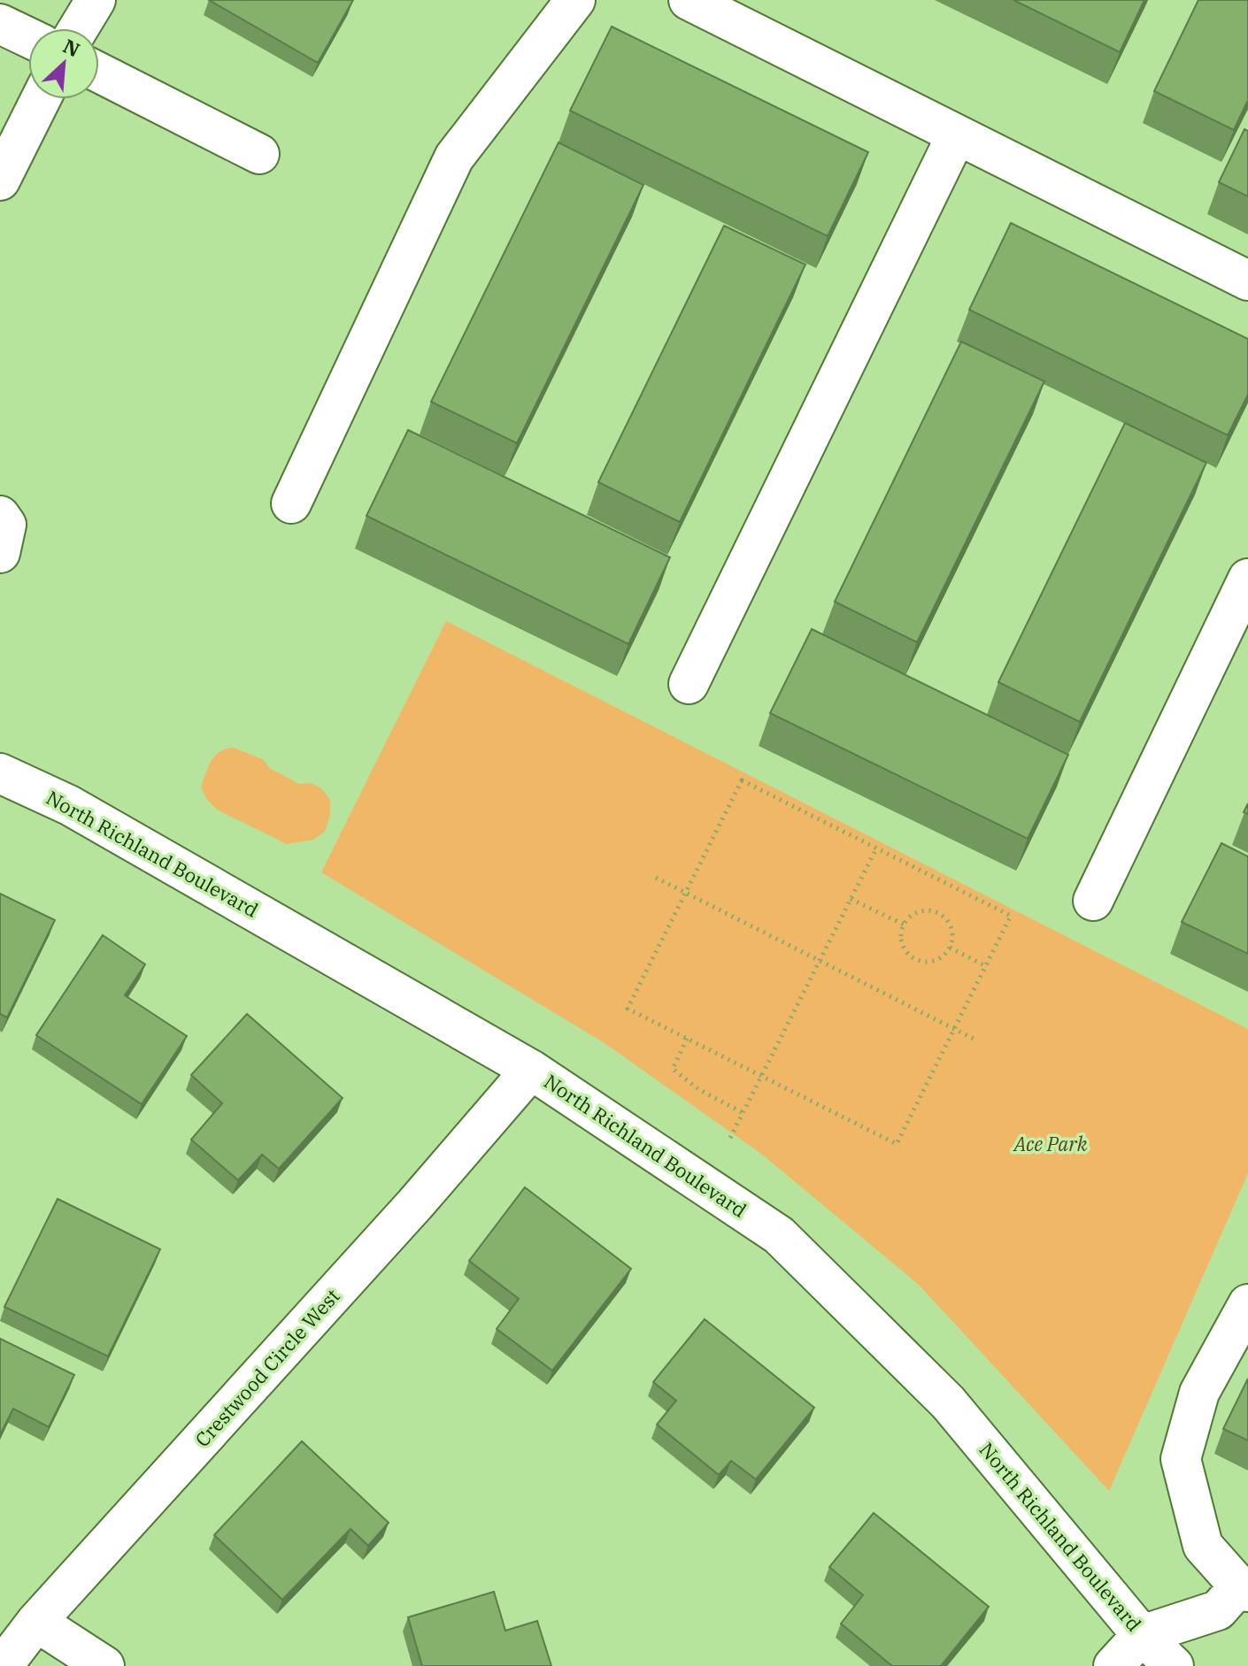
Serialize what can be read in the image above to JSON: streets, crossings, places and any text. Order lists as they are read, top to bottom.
{
  "streets": {
    "street": ["North Richland Boulevard", "Crestwood Circle West"]
  },
  "crossings": [
    ["North Richland Boulevard", "Crestwood Circle West"]
  ],
  "parks": ["Ace Park"],
  "north": "top right"
}
